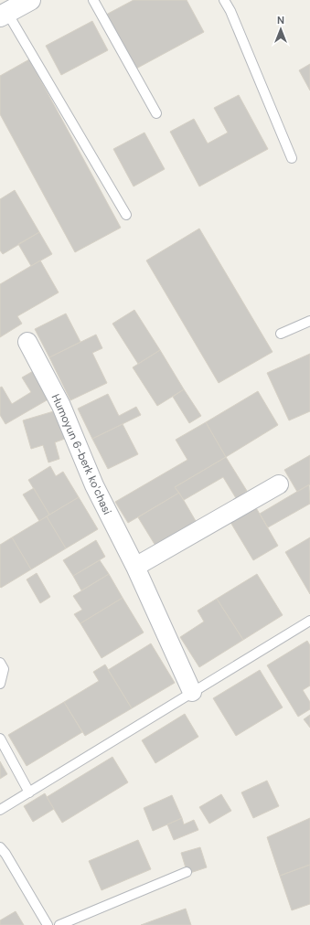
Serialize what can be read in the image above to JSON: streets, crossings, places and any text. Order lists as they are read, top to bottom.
{
  "streets": {
    "street": ["Humoyun 6-berk koʻchasi"]
  },
  "north": "top"
}
